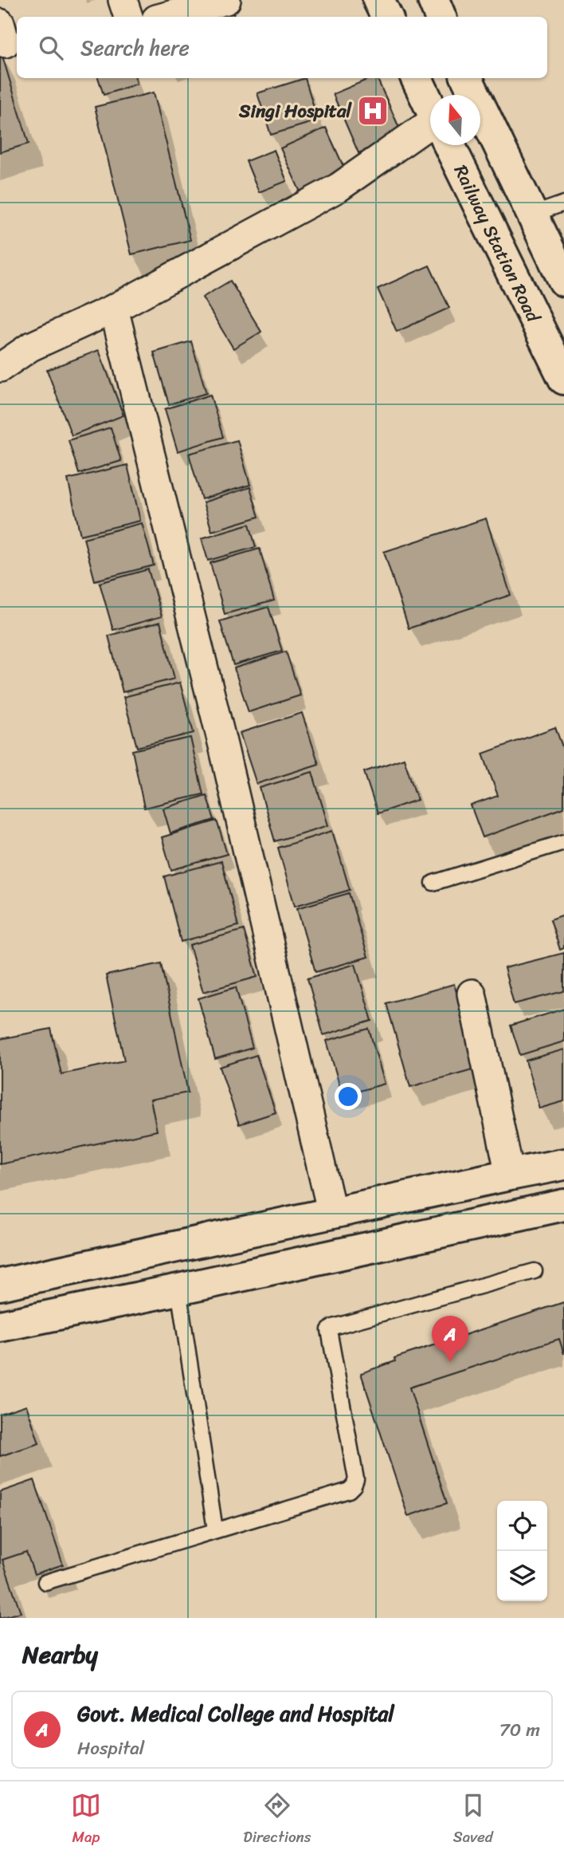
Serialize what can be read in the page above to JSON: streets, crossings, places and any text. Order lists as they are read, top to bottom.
{
  "streets": {
    "main road": ["Railway Station Road"]
  },
  "places": {
    "hospital": ["Singi Hospital"]
  },
  "north": "top",
  "page": {
    "search": "Search here",
    "pins": "A",
    "heading": "Nearby",
    "list": [
      {
        "mark": "A",
        "name": "Govt. Medical College and Hospital",
        "note": "Hospital",
        "value": "70 m"
      }
    ],
    "nav": ["Map", "Directions", "Saved"]
  }
}
